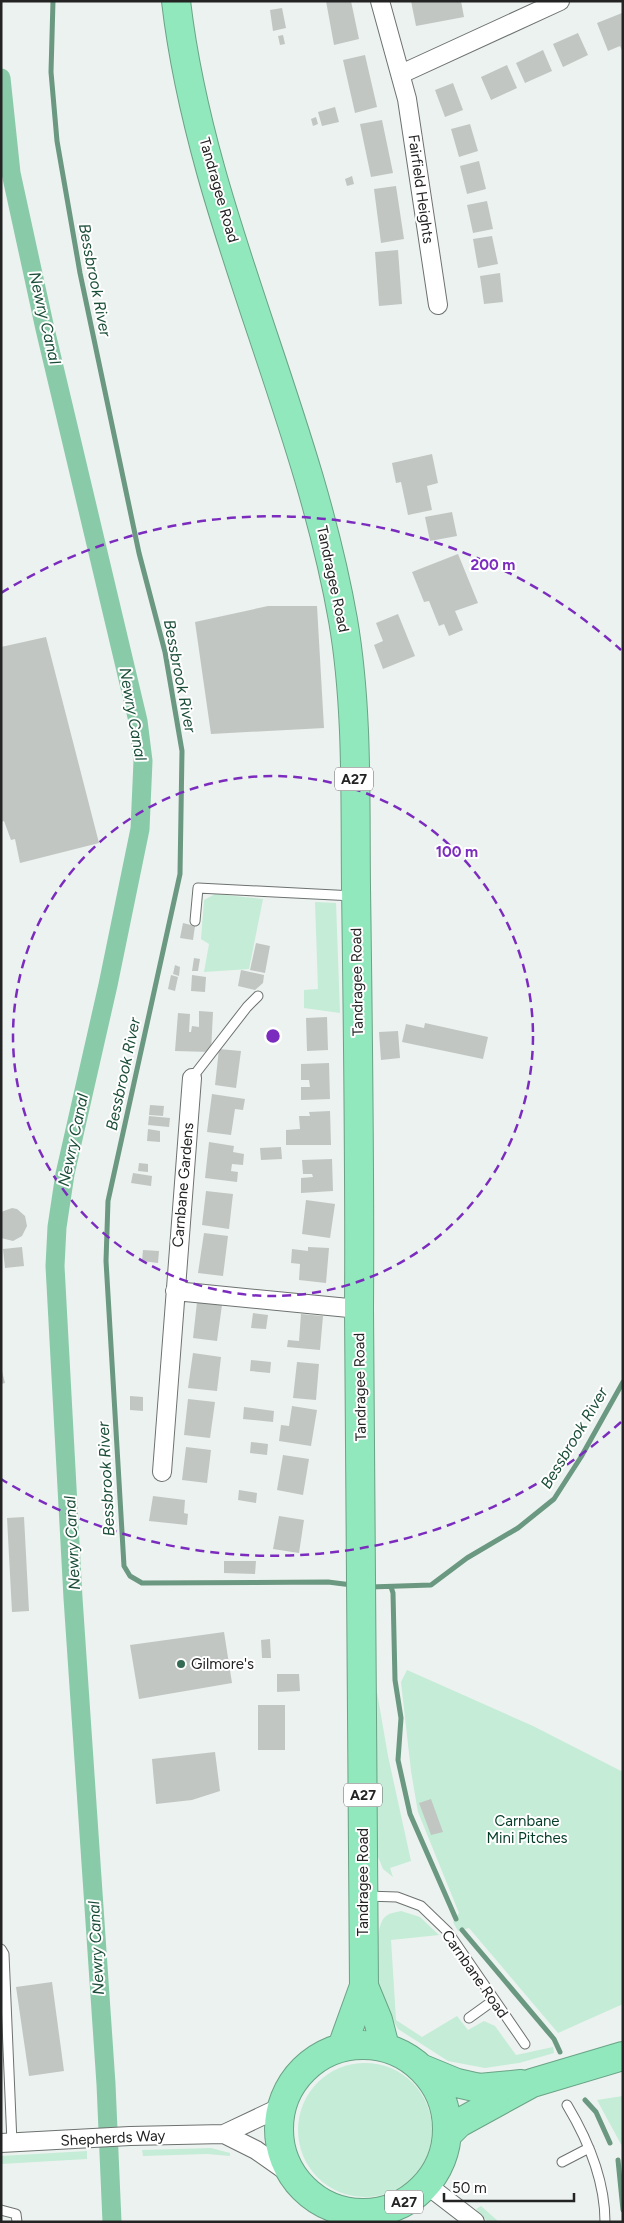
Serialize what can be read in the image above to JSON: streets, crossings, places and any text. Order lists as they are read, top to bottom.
{
  "streets": {
    "highway": ["Tandragee Road", "A27"],
    "street": ["Fairfield Heights", "Carnbane Gardens", "Shepherds Way"],
    "lane": ["Carnbane Road"]
  },
  "crossings": [
    ["Tandragee Road", "A27"],
    ["Tandragee Road", "Carnbane Road"],
    ["Tandragee Road", "Shepherds Way"],
    ["A27", "Shepherds Way"]
  ],
  "water": ["Bessbrook River", "Newry Canal"],
  "parks": ["Carnbane Mini Pitches"],
  "places": ["Gilmore's"],
  "scale_bar": "50 m",
  "rings": ["200 m", "100 m"]
}
